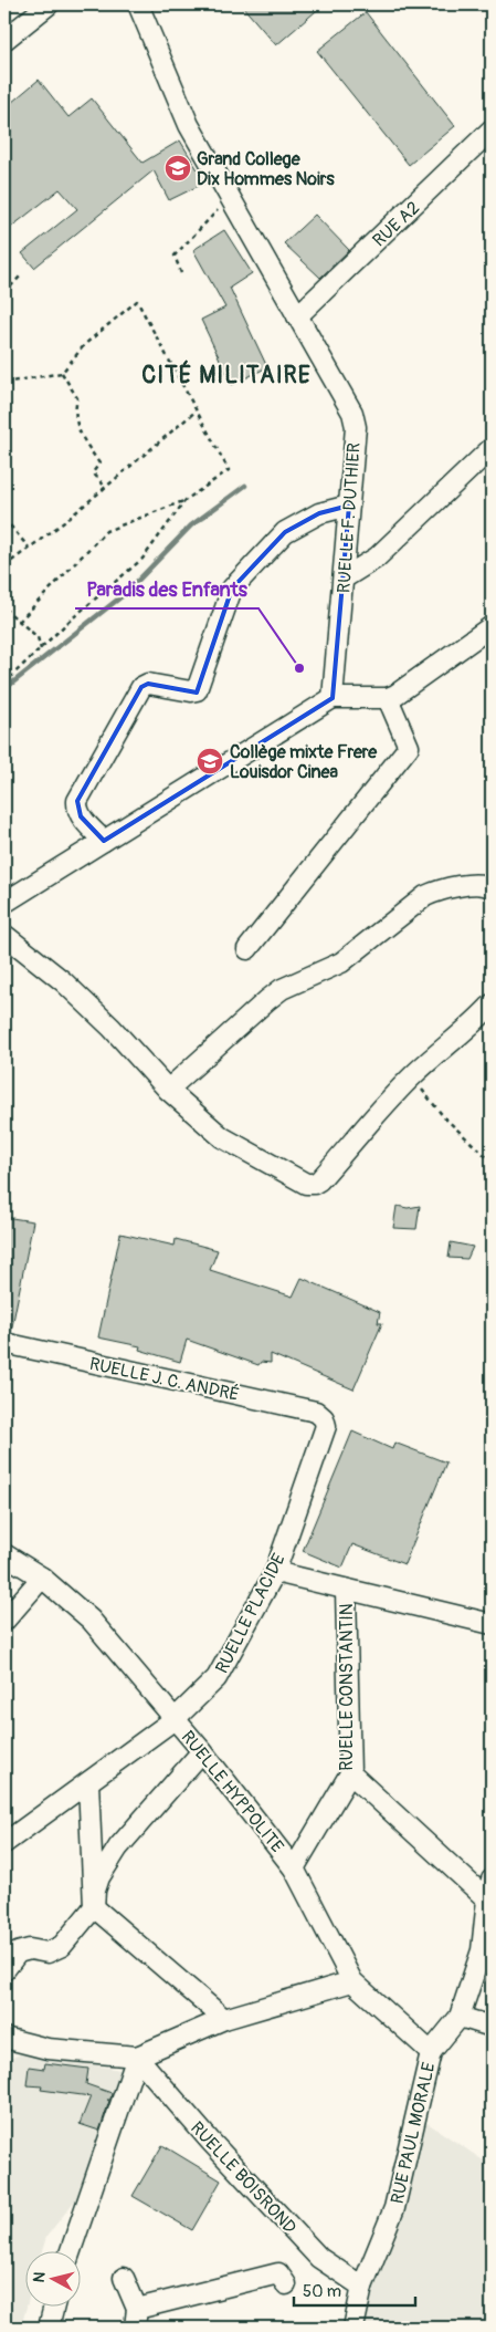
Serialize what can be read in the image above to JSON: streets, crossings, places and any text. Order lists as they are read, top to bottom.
{
  "streets": {
    "street": [
      "RUE A2",
      "RUELLE F. DUTHIER",
      "RUELLE J. C. ANDRÉ",
      "RUELLE PLACIDE",
      "RUELLE CONSTANTIN",
      "RUELLE HYPPOLITE",
      "RUE PAUL MORALE",
      "RUELLE BOISROND"
    ]
  },
  "crossings": [
    ["RUE A2", "RUELLE F. DUTHIER"],
    ["RUELLE J. C. ANDRÉ", "RUELLE PLACIDE"],
    ["RUELLE PLACIDE", "RUELLE HYPPOLITE"],
    ["RUELLE CONSTANTIN", "RUELLE HYPPOLITE"],
    ["RUELLE HYPPOLITE", "RUE PAUL MORALE"],
    ["RUE PAUL MORALE", "RUELLE BOISROND"]
  ],
  "districts": ["CITÉ MILITAIRE"],
  "places": {
    "school or university": ["Grand College Dix Hommes Noirs", "Collège mixte Frere Louisdor Cinea"],
    "other": ["Paradis des Enfants"]
  },
  "scale_bar": "50 m",
  "north": "left"
}
